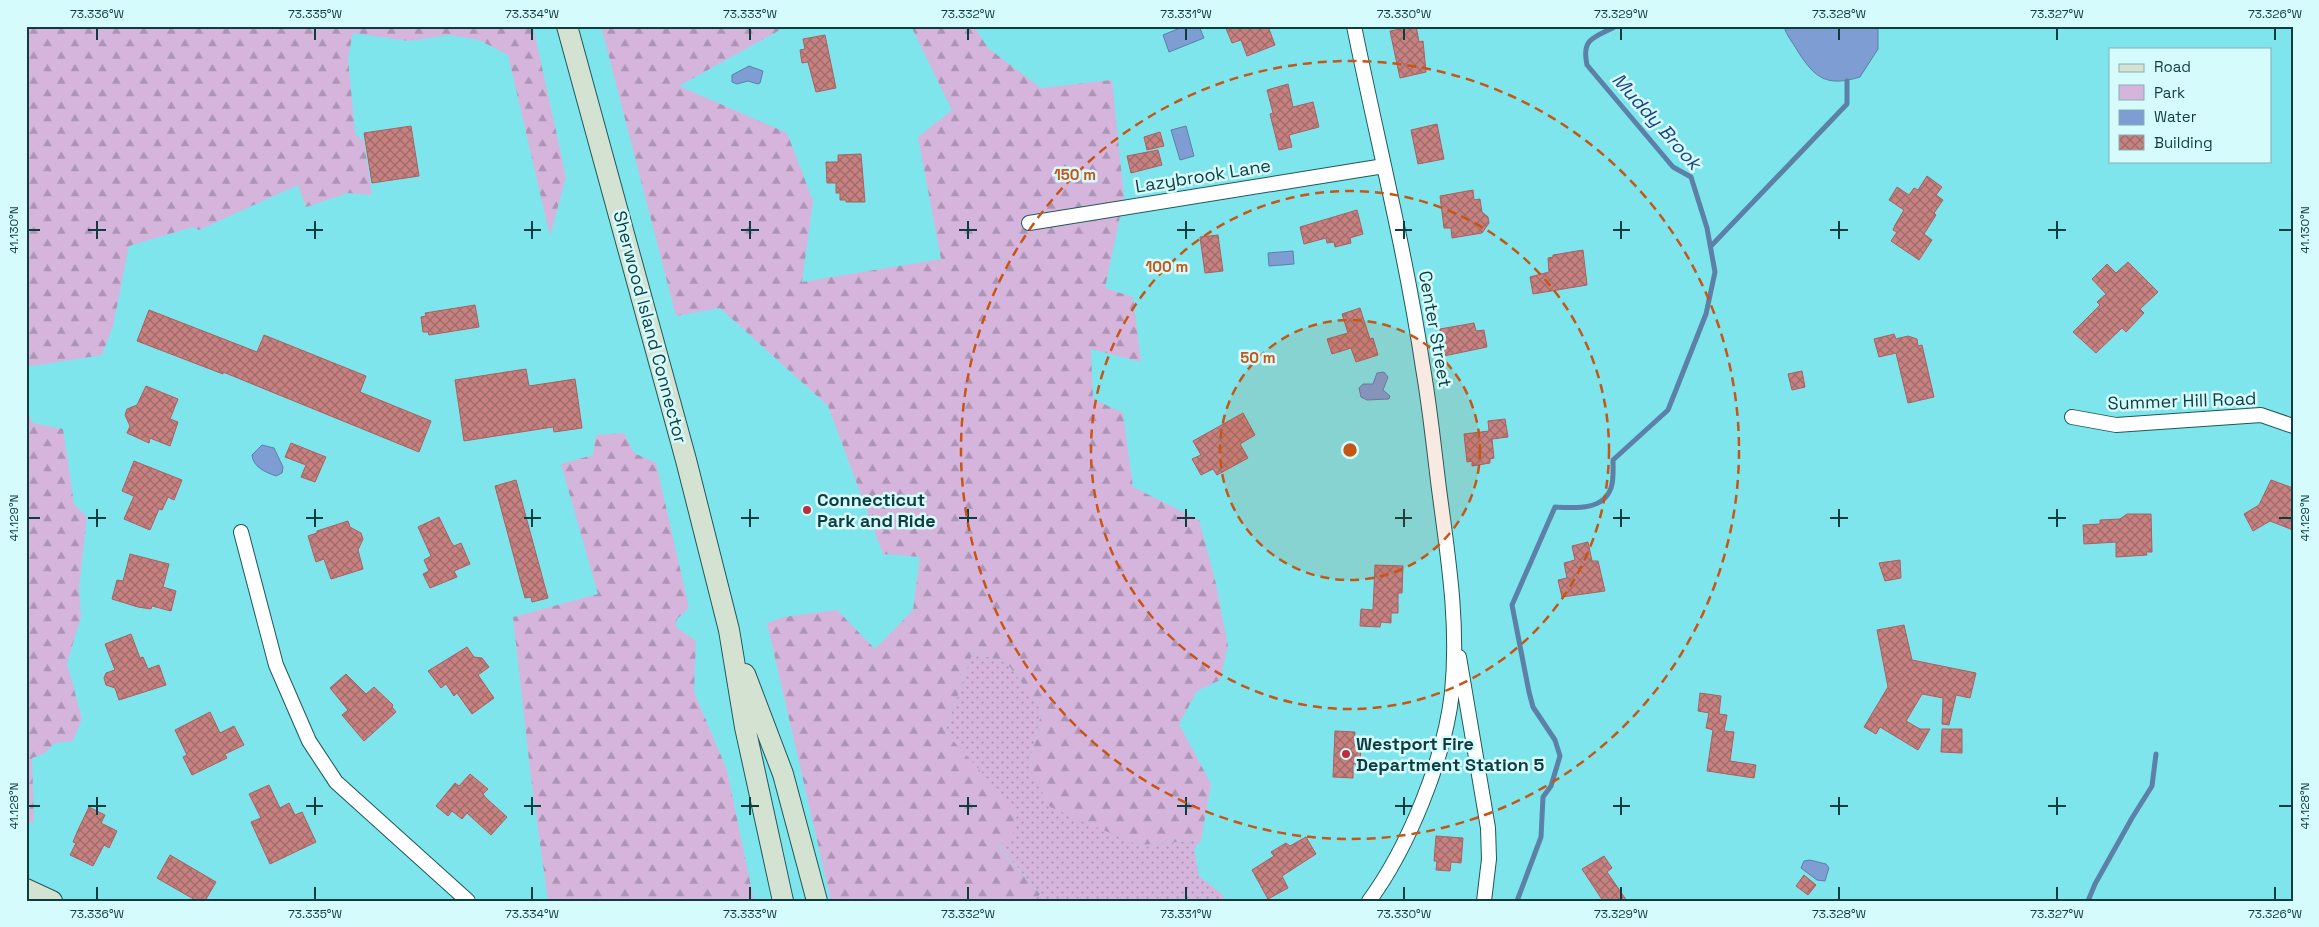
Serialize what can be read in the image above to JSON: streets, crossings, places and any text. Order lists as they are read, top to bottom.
{
  "streets": {
    "main road": ["Sherwood Island Connector"],
    "street": ["Lazybrook Lane", "Center Street", "Summer Hill Road"]
  },
  "crossings": [
    ["Lazybrook Lane", "Center Street"]
  ],
  "water": ["Muddy Brook"],
  "places": ["Connecticut Park and Ride", "Westport Fire Department Station 5"],
  "legend": [
    "Road",
    "Park",
    "Water",
    "Building"
  ],
  "coordinates": [
    "73.336°W",
    "73.335°W",
    "73.334°W",
    "73.333°W",
    "73.332°W",
    "73.331°W",
    "73.330°W",
    "73.329°W",
    "73.328°W",
    "73.327°W",
    "73.326°W",
    "41.130°N",
    "41.129°N",
    "41.128°N"
  ],
  "rings": ["150 m", "100 m", "50 m"]
}
